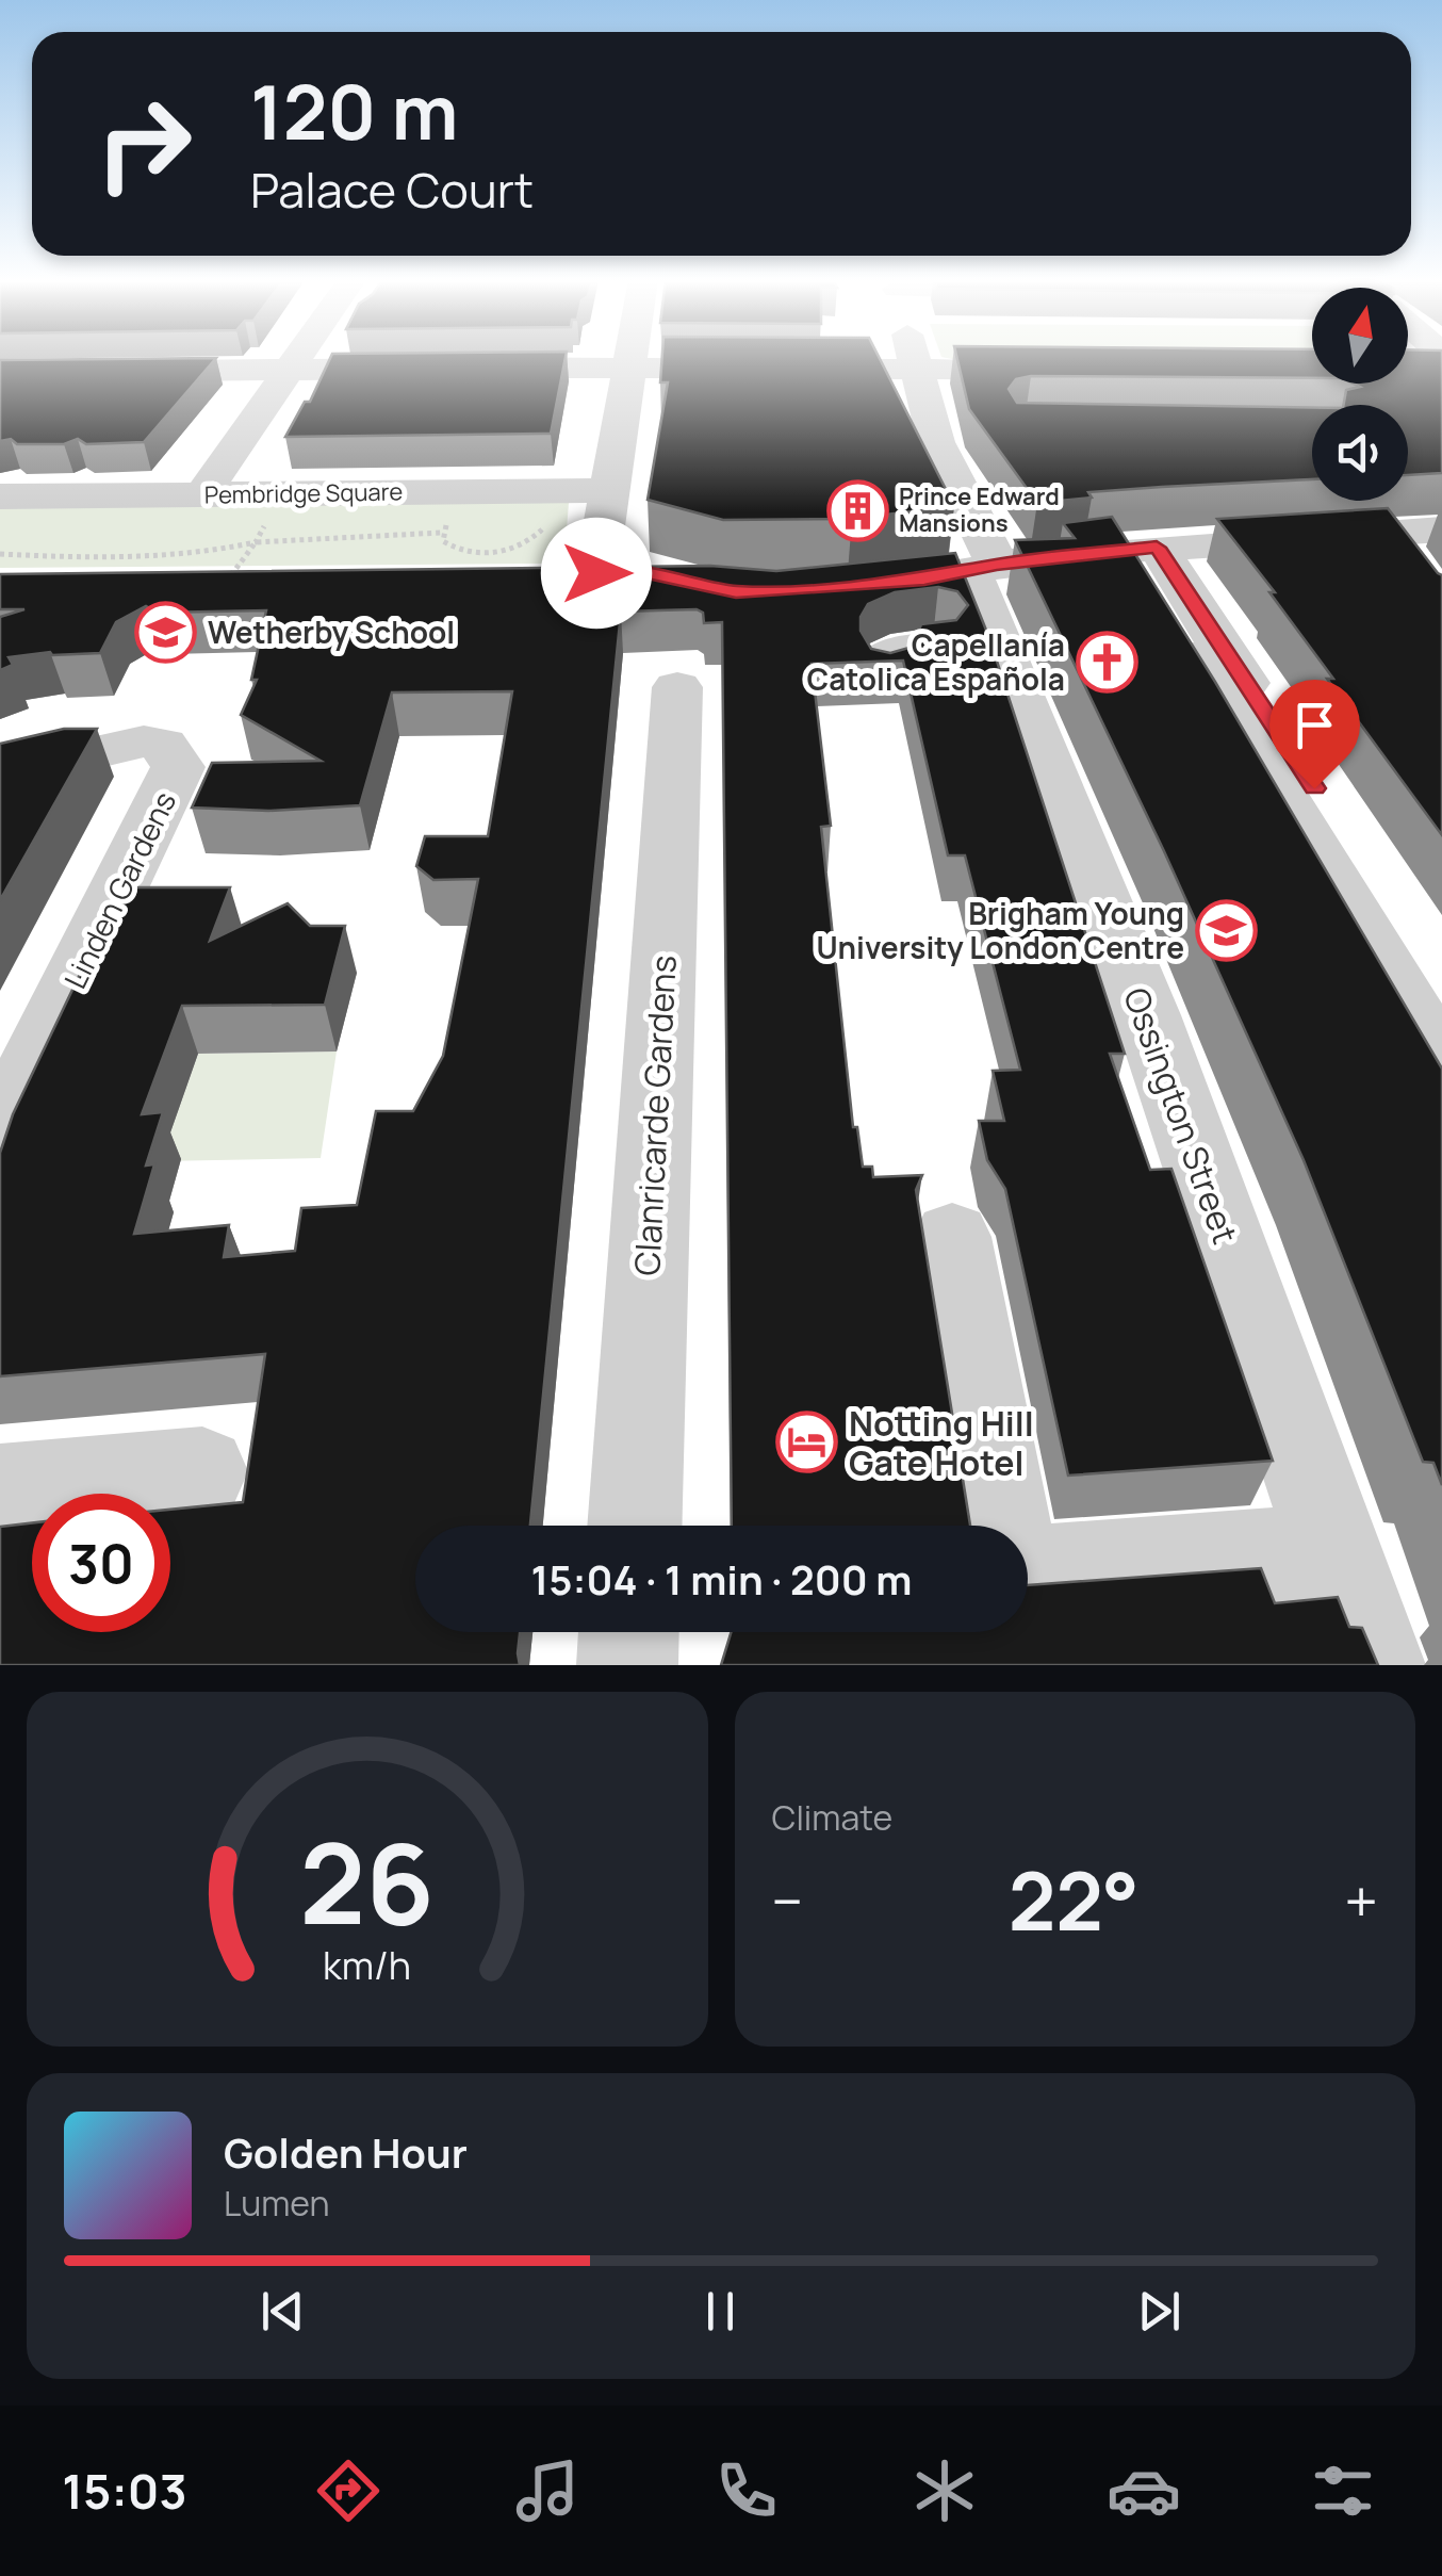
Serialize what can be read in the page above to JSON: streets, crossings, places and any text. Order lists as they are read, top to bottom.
{
  "streets": {
    "street": [
      "Pembridge Square",
      "Linden Gardens",
      "Clanricarde Gardens",
      "Ossington Street"
    ]
  },
  "places": {
    "building": ["Prince Edward Mansions"],
    "school or university": ["Wetherby School", "Brigham Young University London Centre"],
    "church": ["Capellanía Catolica Española"],
    "hotel": ["Notting Hill Gate Hotel"]
  },
  "north": "top",
  "page": {
    "turn": ["120 m", "Palace Court"],
    "limit": "30",
    "trip": "15:04 · 1 min · 200 m",
    "tile": "Climate",
    "heat": ["−", "22°", "+"],
    "song": ["Golden Hour", "Lumen"],
    "tabs": "15:03",
    "gauge": ["26", "km/h"]
  }
}
